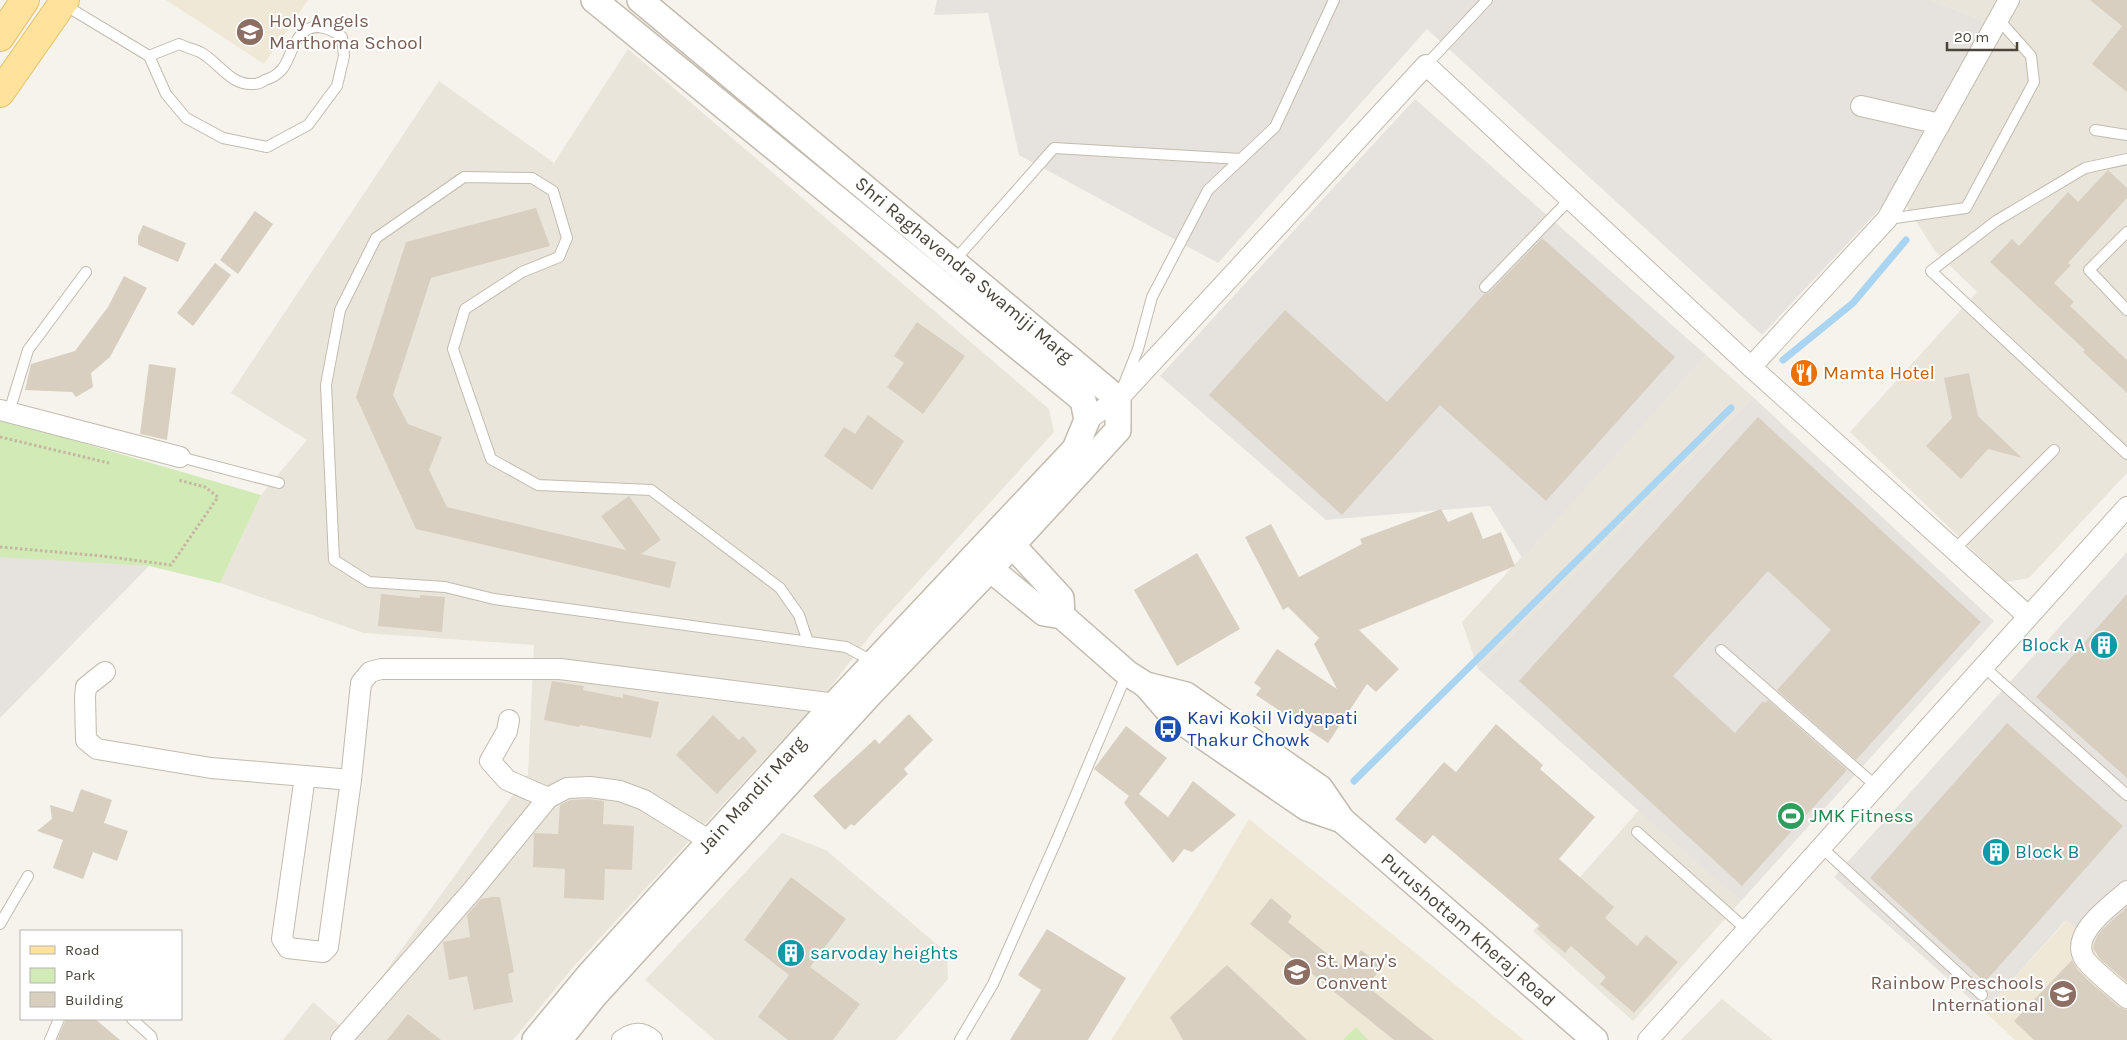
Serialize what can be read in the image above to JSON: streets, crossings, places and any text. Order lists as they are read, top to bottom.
{
  "streets": {
    "street": ["Shri Raghavendra Swamiji Marg", "Jain Mandir Marg", "Purushottam Kheraj Road"]
  },
  "crossings": [
    ["Jain Mandir Marg", "Purushottam Kheraj Road"]
  ],
  "places": {
    "school or university": ["Holy Angels Marthoma School", "St. Mary's Convent", "Rainbow Preschools International"],
    "restaurant": ["Mamta Hotel"],
    "building": ["Block A", "Block B", "sarvoday heights"],
    "bus stop": ["Kavi Kokil Vidyapati Thakur Chowk"],
    "sports": ["JMK Fitness"]
  },
  "legend": ["Road", "Park", "Building"],
  "scale_bar": "20 m"
}
